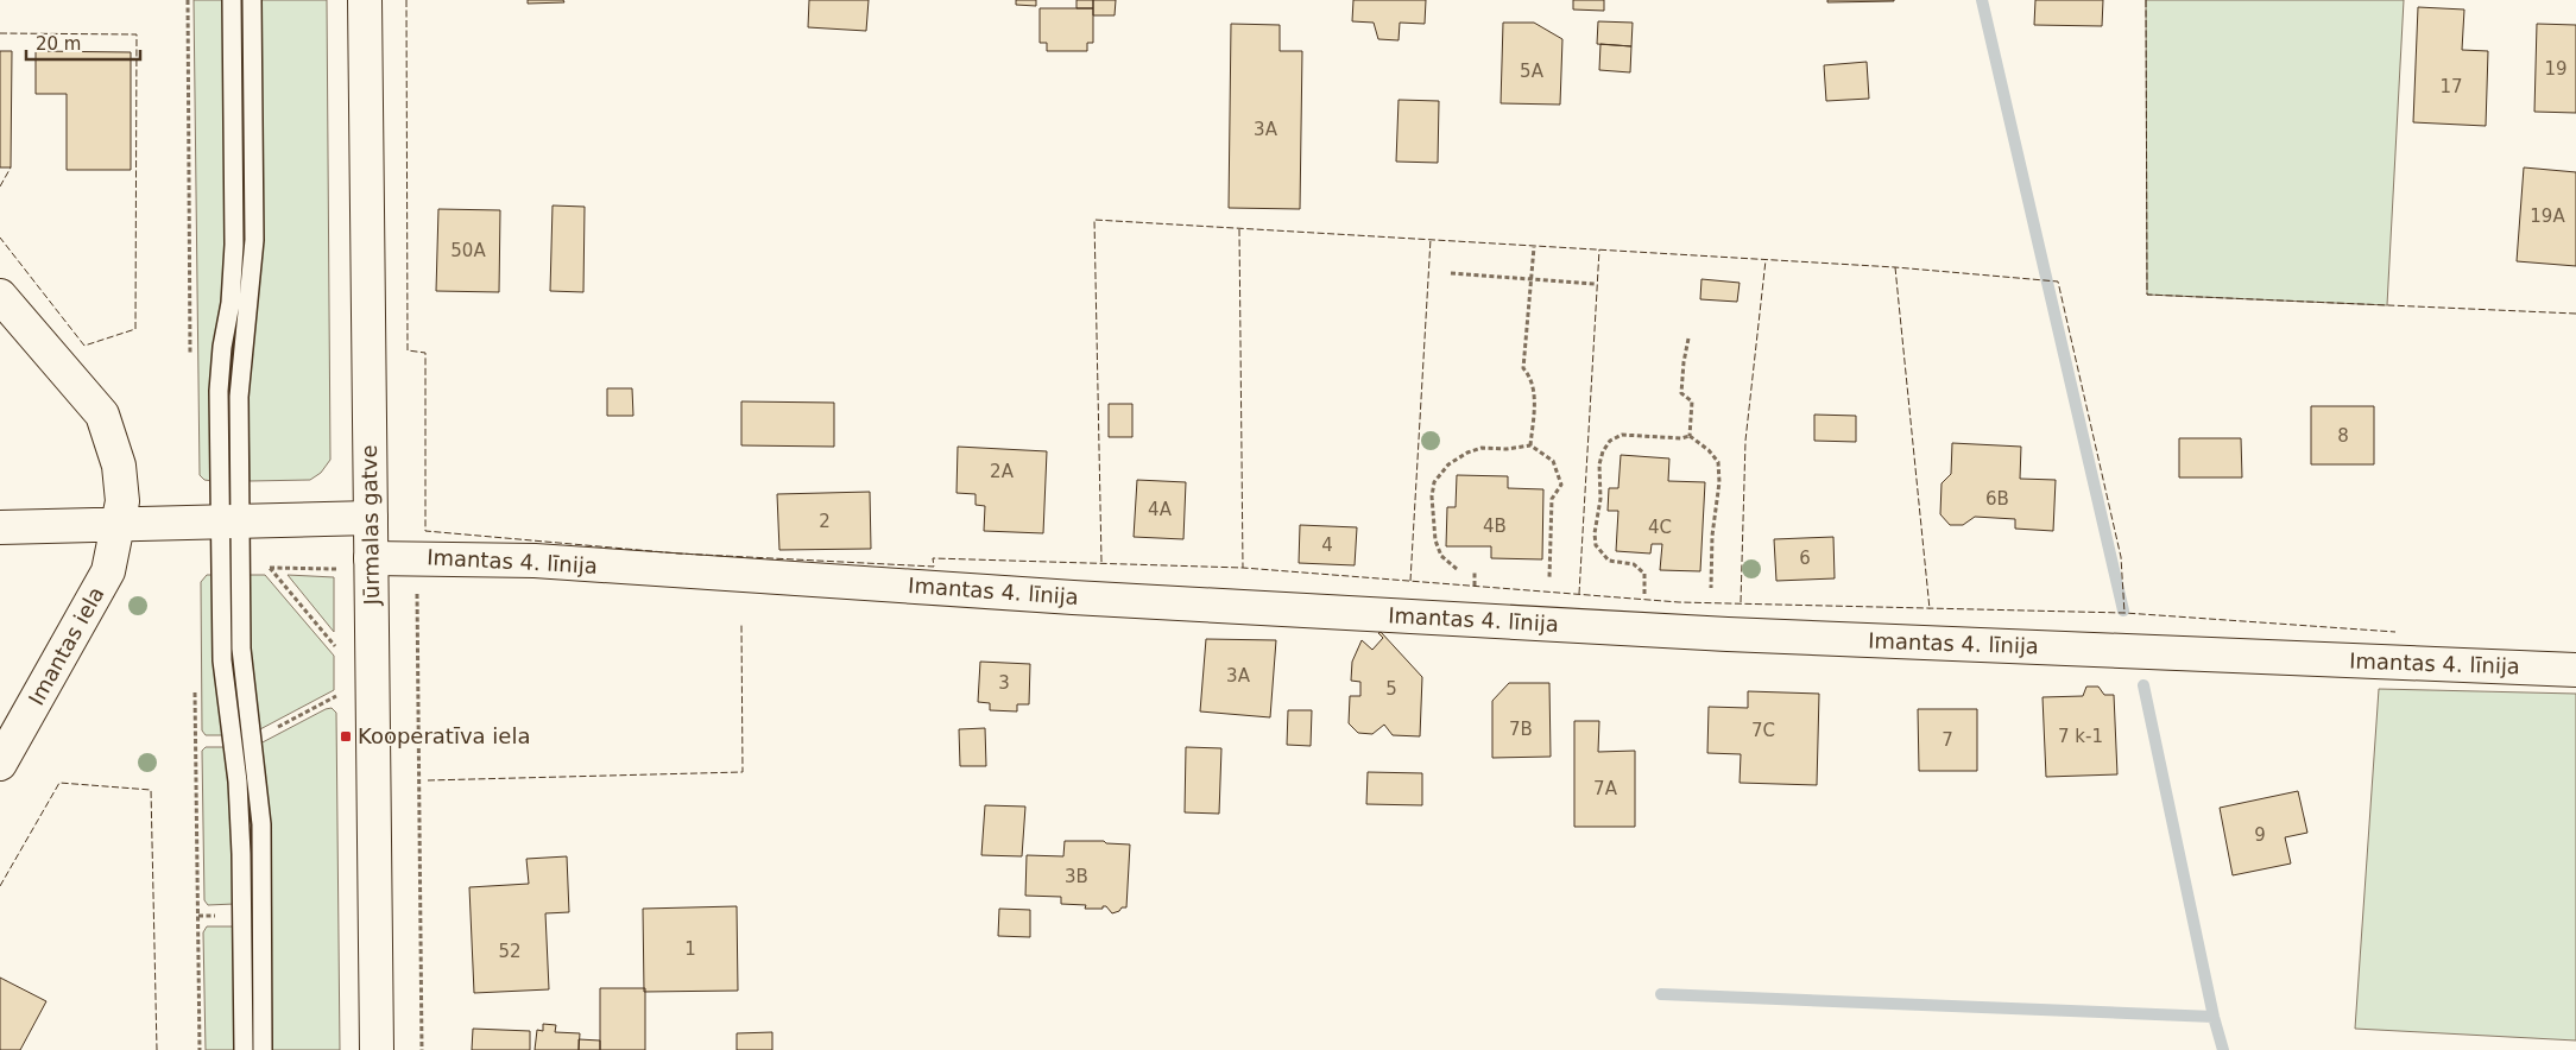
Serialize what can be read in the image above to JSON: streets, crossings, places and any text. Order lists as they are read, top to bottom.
{
  "streets": {
    "street": ["Jūrmalas gatve", "Imantas 4. līnija", "Imantas iela"]
  },
  "crossings": [
    ["Jūrmalas gatve", "Imantas 4. līnija"]
  ],
  "places": {
    "transit": ["Kooperatīva iela"]
  },
  "house_numbers": [
    "19",
    "5A",
    "17",
    "3A",
    "19A",
    "50A",
    "8",
    "2A",
    "6B",
    "4A",
    "2",
    "4B",
    "4C",
    "4",
    "6",
    "3A",
    "3",
    "5",
    "7B",
    "7C",
    "7 k-1",
    "7",
    "7A",
    "9",
    "3B",
    "1",
    "52"
  ],
  "scale_bar": "20 m"
}
